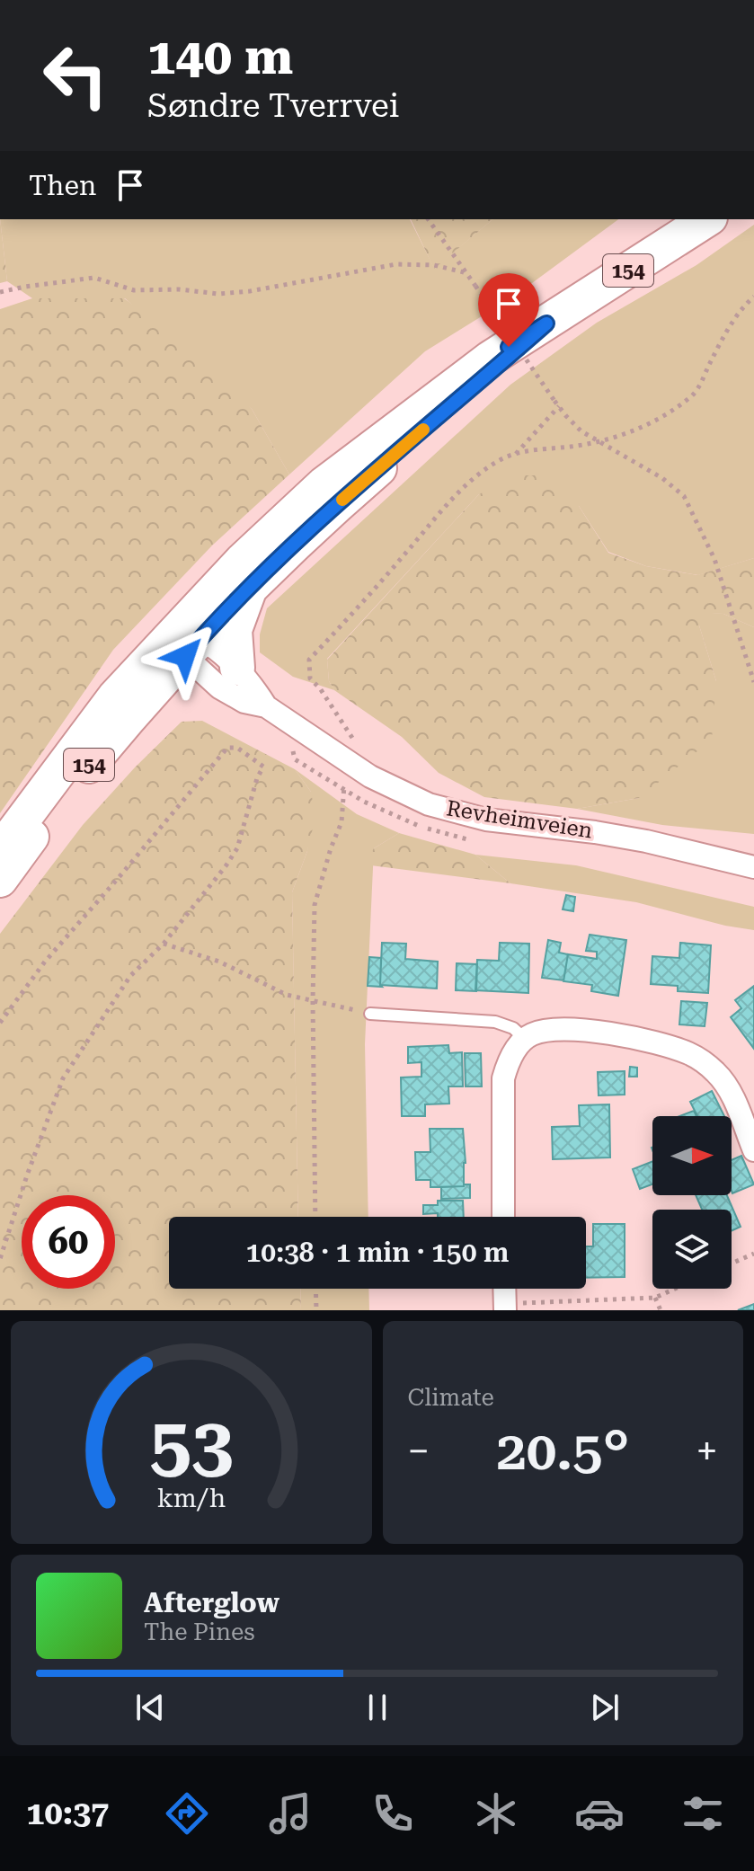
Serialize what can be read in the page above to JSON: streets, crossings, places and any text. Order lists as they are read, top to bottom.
{
  "streets": {
    "main road": ["154"],
    "street": ["Revheimveien"]
  },
  "crossings": [
    ["154", "Revheimveien"]
  ],
  "north": "right",
  "page": {
    "turn": ["140 m", "Søndre Tverrvei"],
    "then": "Then",
    "limit": "60",
    "trip": "10:38 · 1 min · 150 m",
    "tile": "Climate",
    "heat": ["−", "20.5°", "+"],
    "song": ["Afterglow", "The Pines"],
    "tabs": "10:37",
    "gauge": ["53", "km/h"]
  }
}
